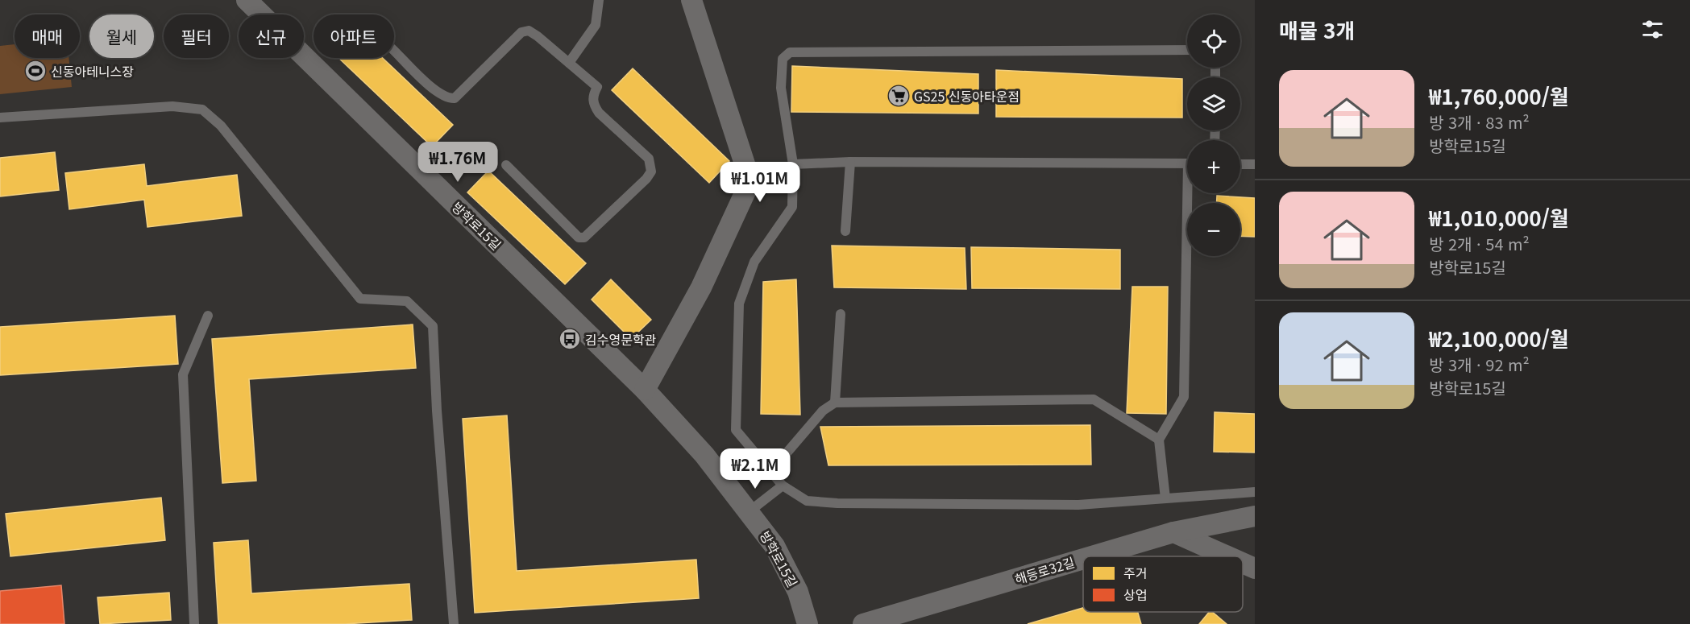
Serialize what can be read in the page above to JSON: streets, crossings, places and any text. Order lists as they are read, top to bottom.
{
  "streets": {
    "street": ["방학로15길", "해등로32길"]
  },
  "places": {
    "sports": ["신동아테니스장"],
    "supermarket": ["GS25 신동아타운점"],
    "bus stop": ["김수영문학관"]
  },
  "legend": ["주거", "상업"],
  "page": {
    "heading": "매물 3개",
    "map_buttons": ["+", "−"],
    "chip": [
      "매매",
      "월세",
      "필터",
      "신규",
      "아파트"
    ],
    "list": [
      {
        "name": "₩1,760,000/월",
        "note": "방 3개 · 83 m² · 방학로15길"
      },
      {
        "name": "₩1,010,000/월",
        "note": "방 2개 · 54 m² · 방학로15길"
      },
      {
        "name": "₩2,100,000/월",
        "note": "방 3개 · 92 m² · 방학로15길"
      }
    ],
    "price": ["₩1.76M", "₩1.01M", "₩2.1M"]
  }
}
